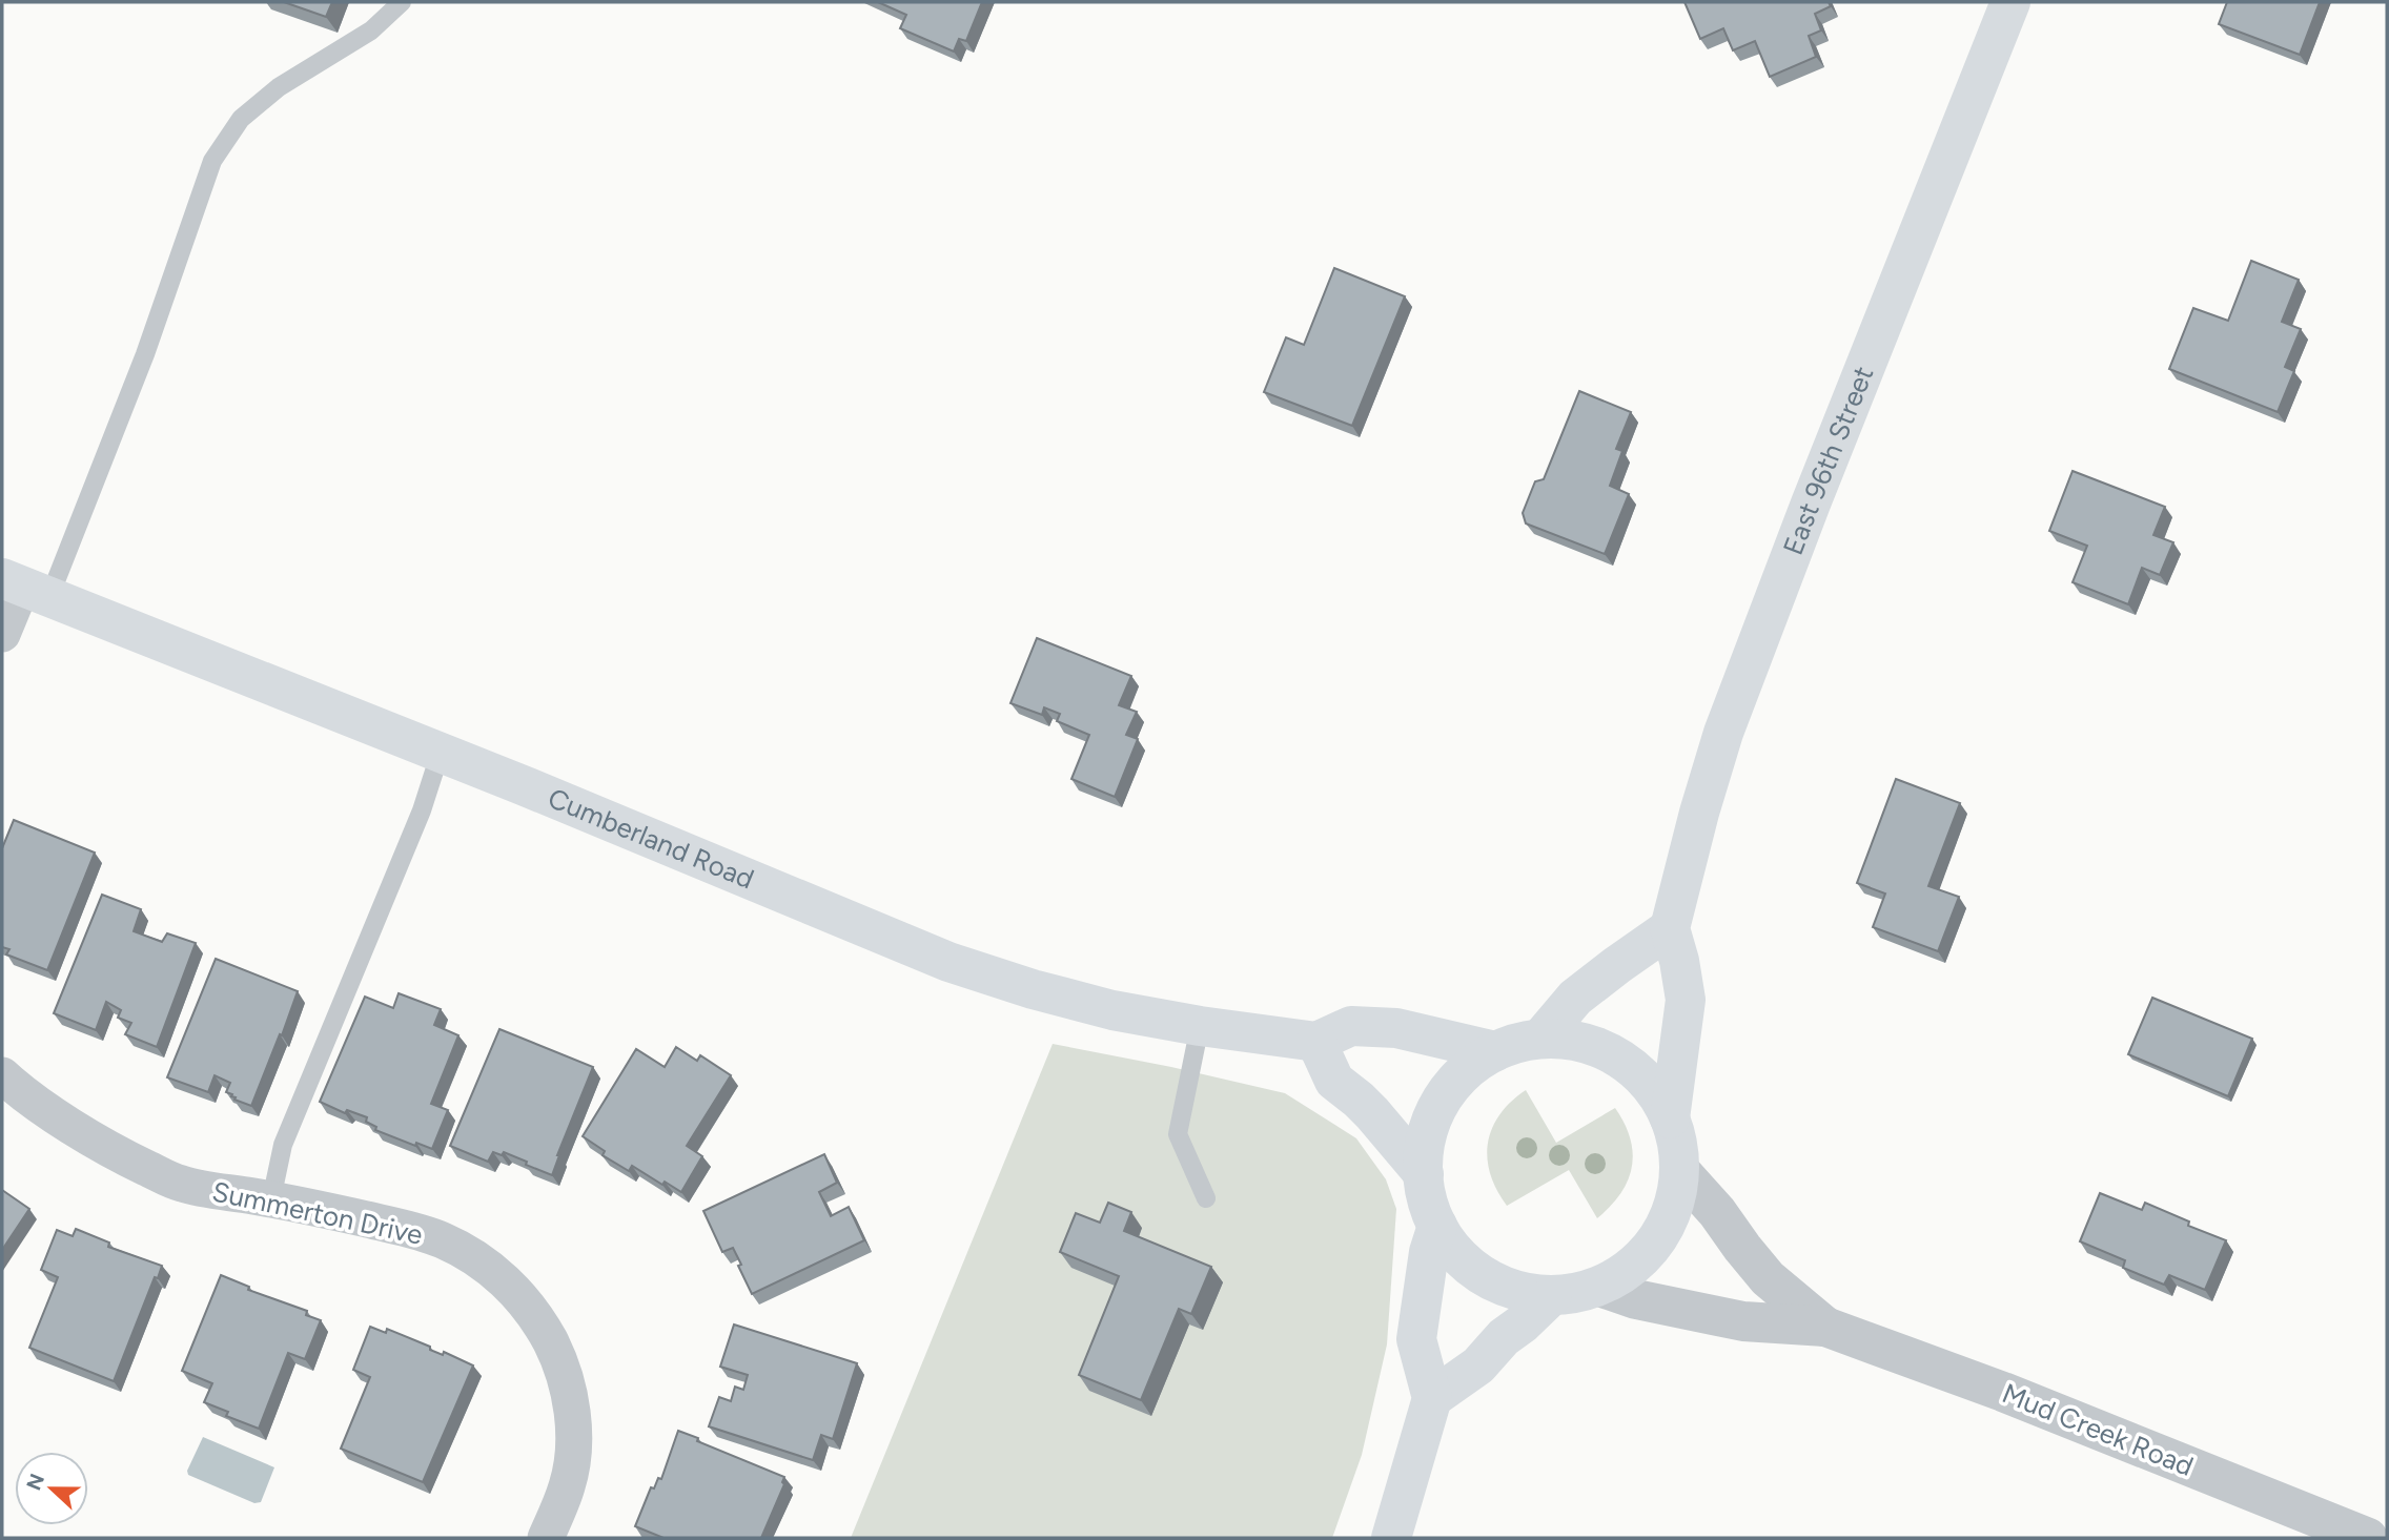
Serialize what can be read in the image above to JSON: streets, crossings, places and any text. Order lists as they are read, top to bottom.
{
  "streets": {
    "main road": ["East 96th Street", "Cumberland Road"],
    "street": ["Summerton Drive", "Mud Creek Road"]
  },
  "crossings": [
    ["East 96th Street", "Mud Creek Road"]
  ],
  "north": "left"
}
